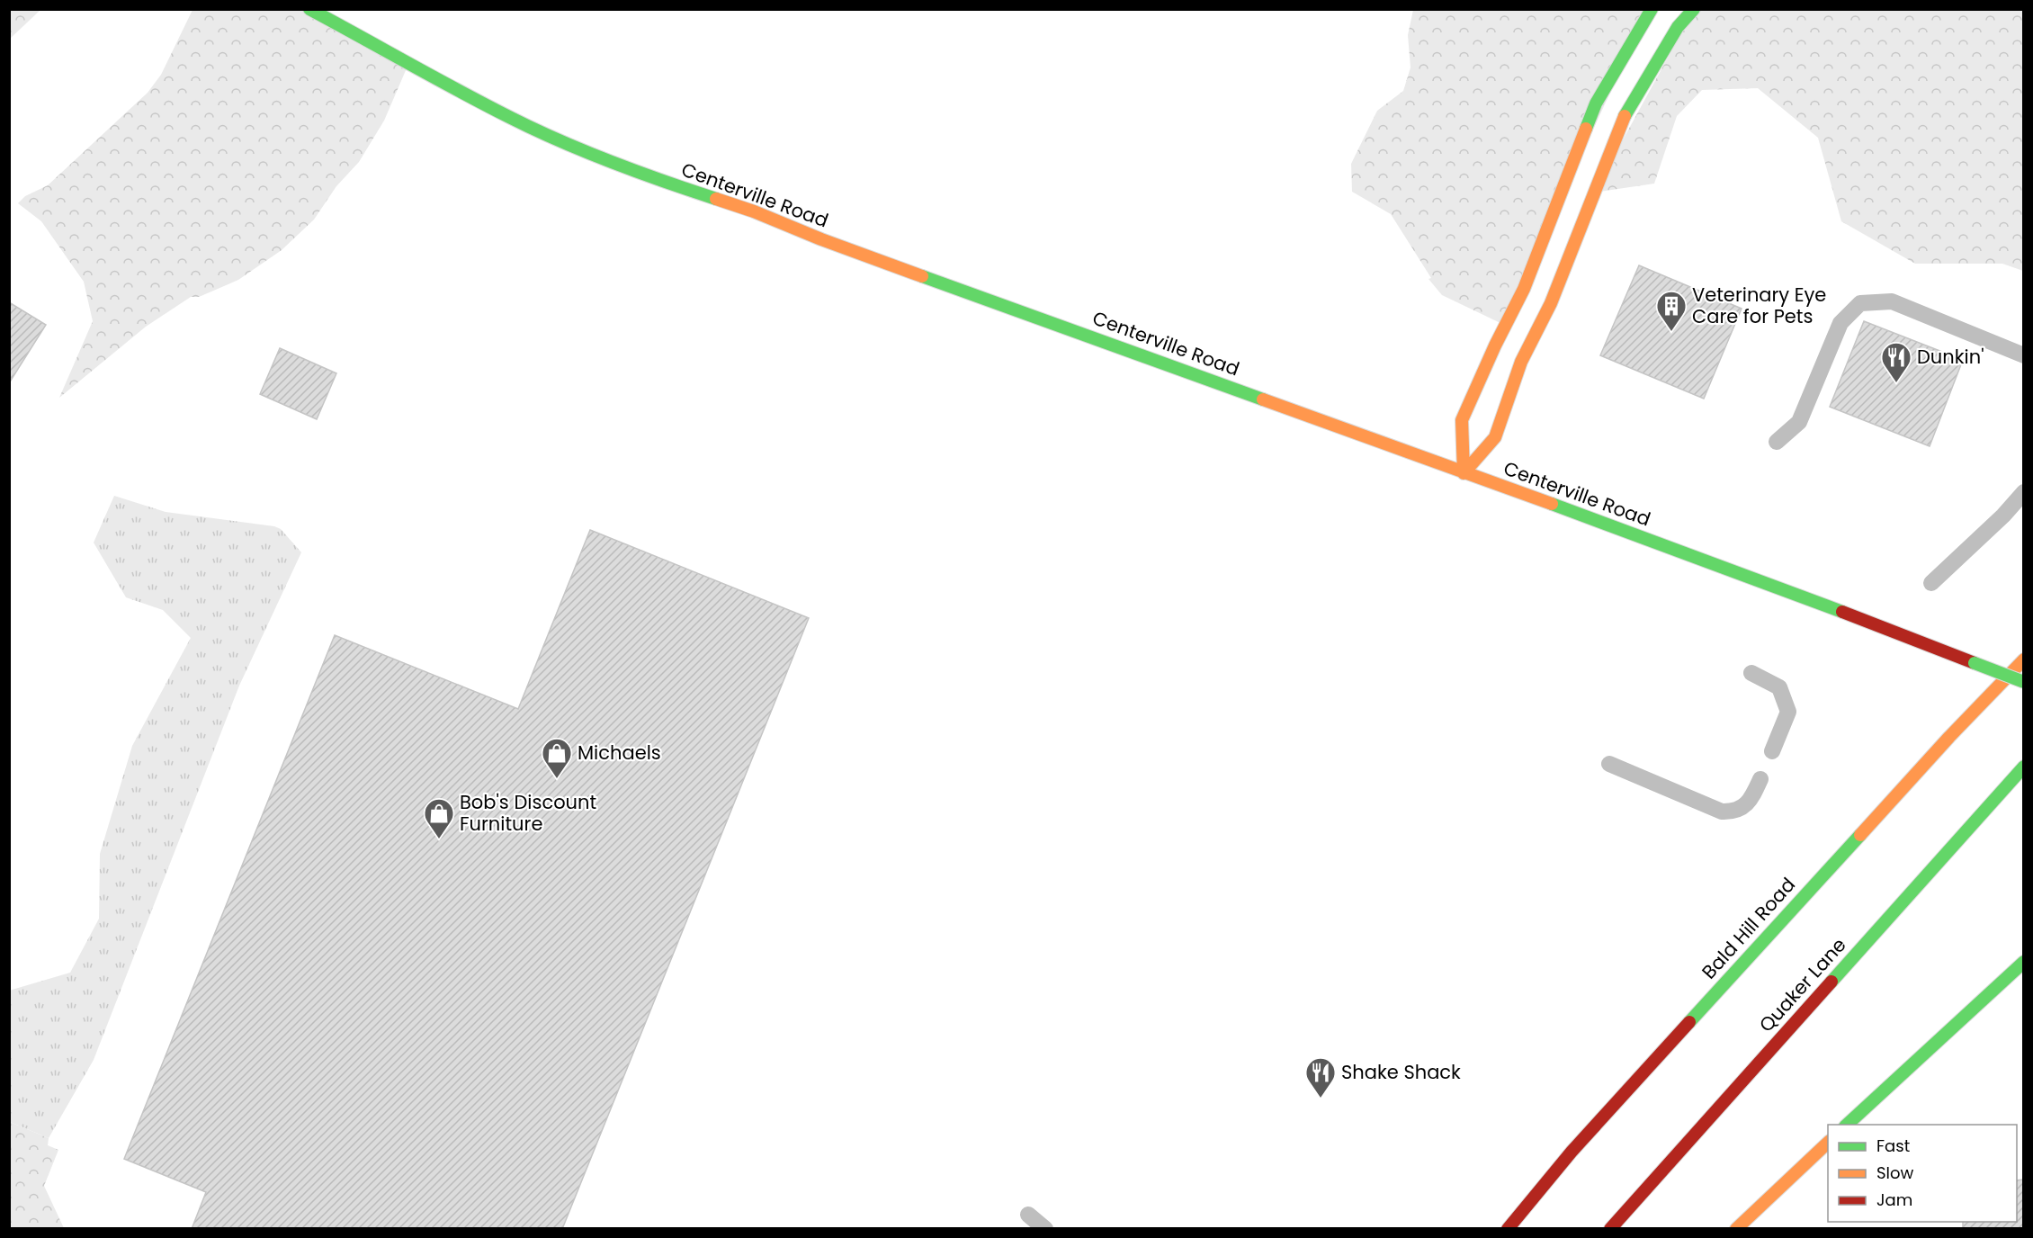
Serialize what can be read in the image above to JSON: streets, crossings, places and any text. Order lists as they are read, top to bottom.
{
  "streets": {
    "main road": ["Centerville Road", "Bald Hill Road", "Quaker Lane"]
  },
  "places": {
    "building": ["Veterinary Eye Care for Pets"],
    "restaurant": ["Dunkin'", "Shake Shack"],
    "shop": ["Michaels", "Bob's Discount Furniture"]
  },
  "legend": ["Fast", "Slow", "Jam"]
}
